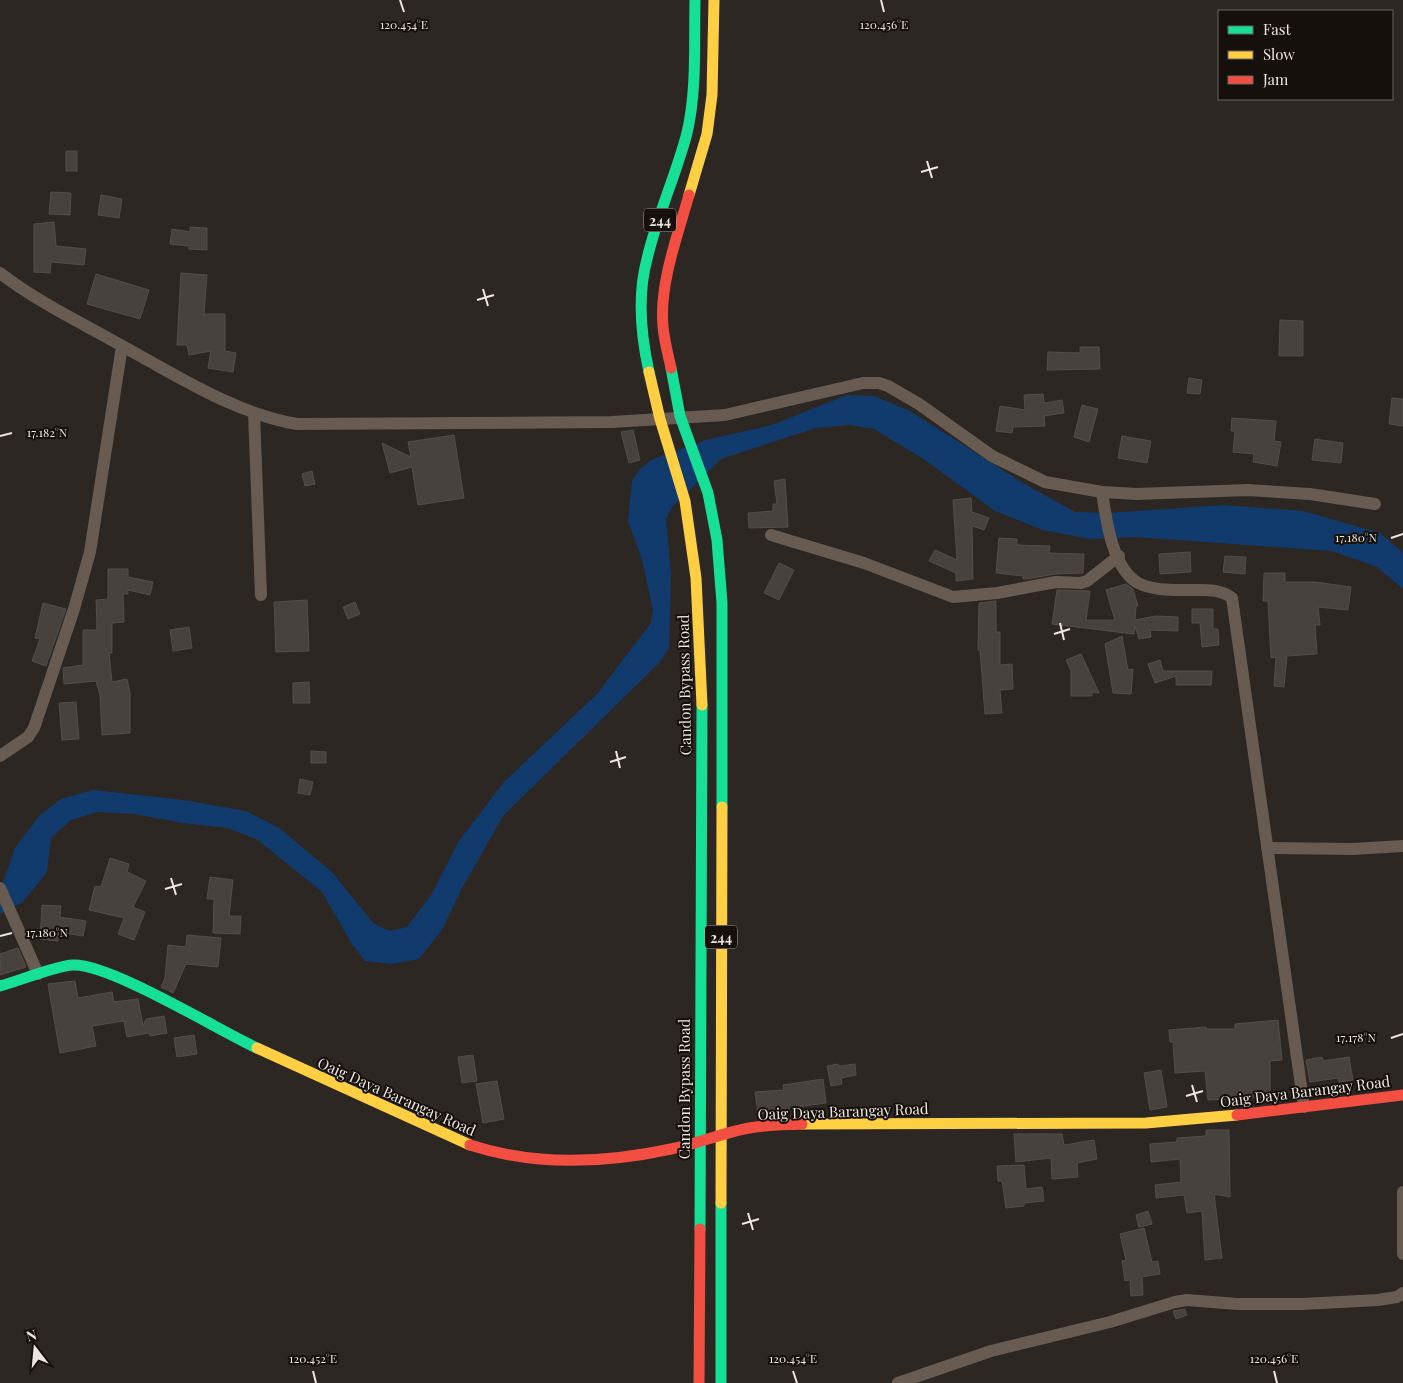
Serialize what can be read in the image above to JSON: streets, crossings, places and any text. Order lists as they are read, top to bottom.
{
  "streets": {
    "main road": ["244", "Candon Bypass Road", "Oaig Daya Barangay Road"]
  },
  "crossings": [
    ["244", "Oaig Daya Barangay Road"],
    ["Candon Bypass Road", "Oaig Daya Barangay Road"]
  ],
  "legend": ["Fast", "Slow", "Jam"],
  "north": "top",
  "coordinates": [
    "120.454°E",
    "120.456°E",
    "17.182°N",
    "17.180°N",
    "17.178°N",
    "120.452°E"
  ]
}
